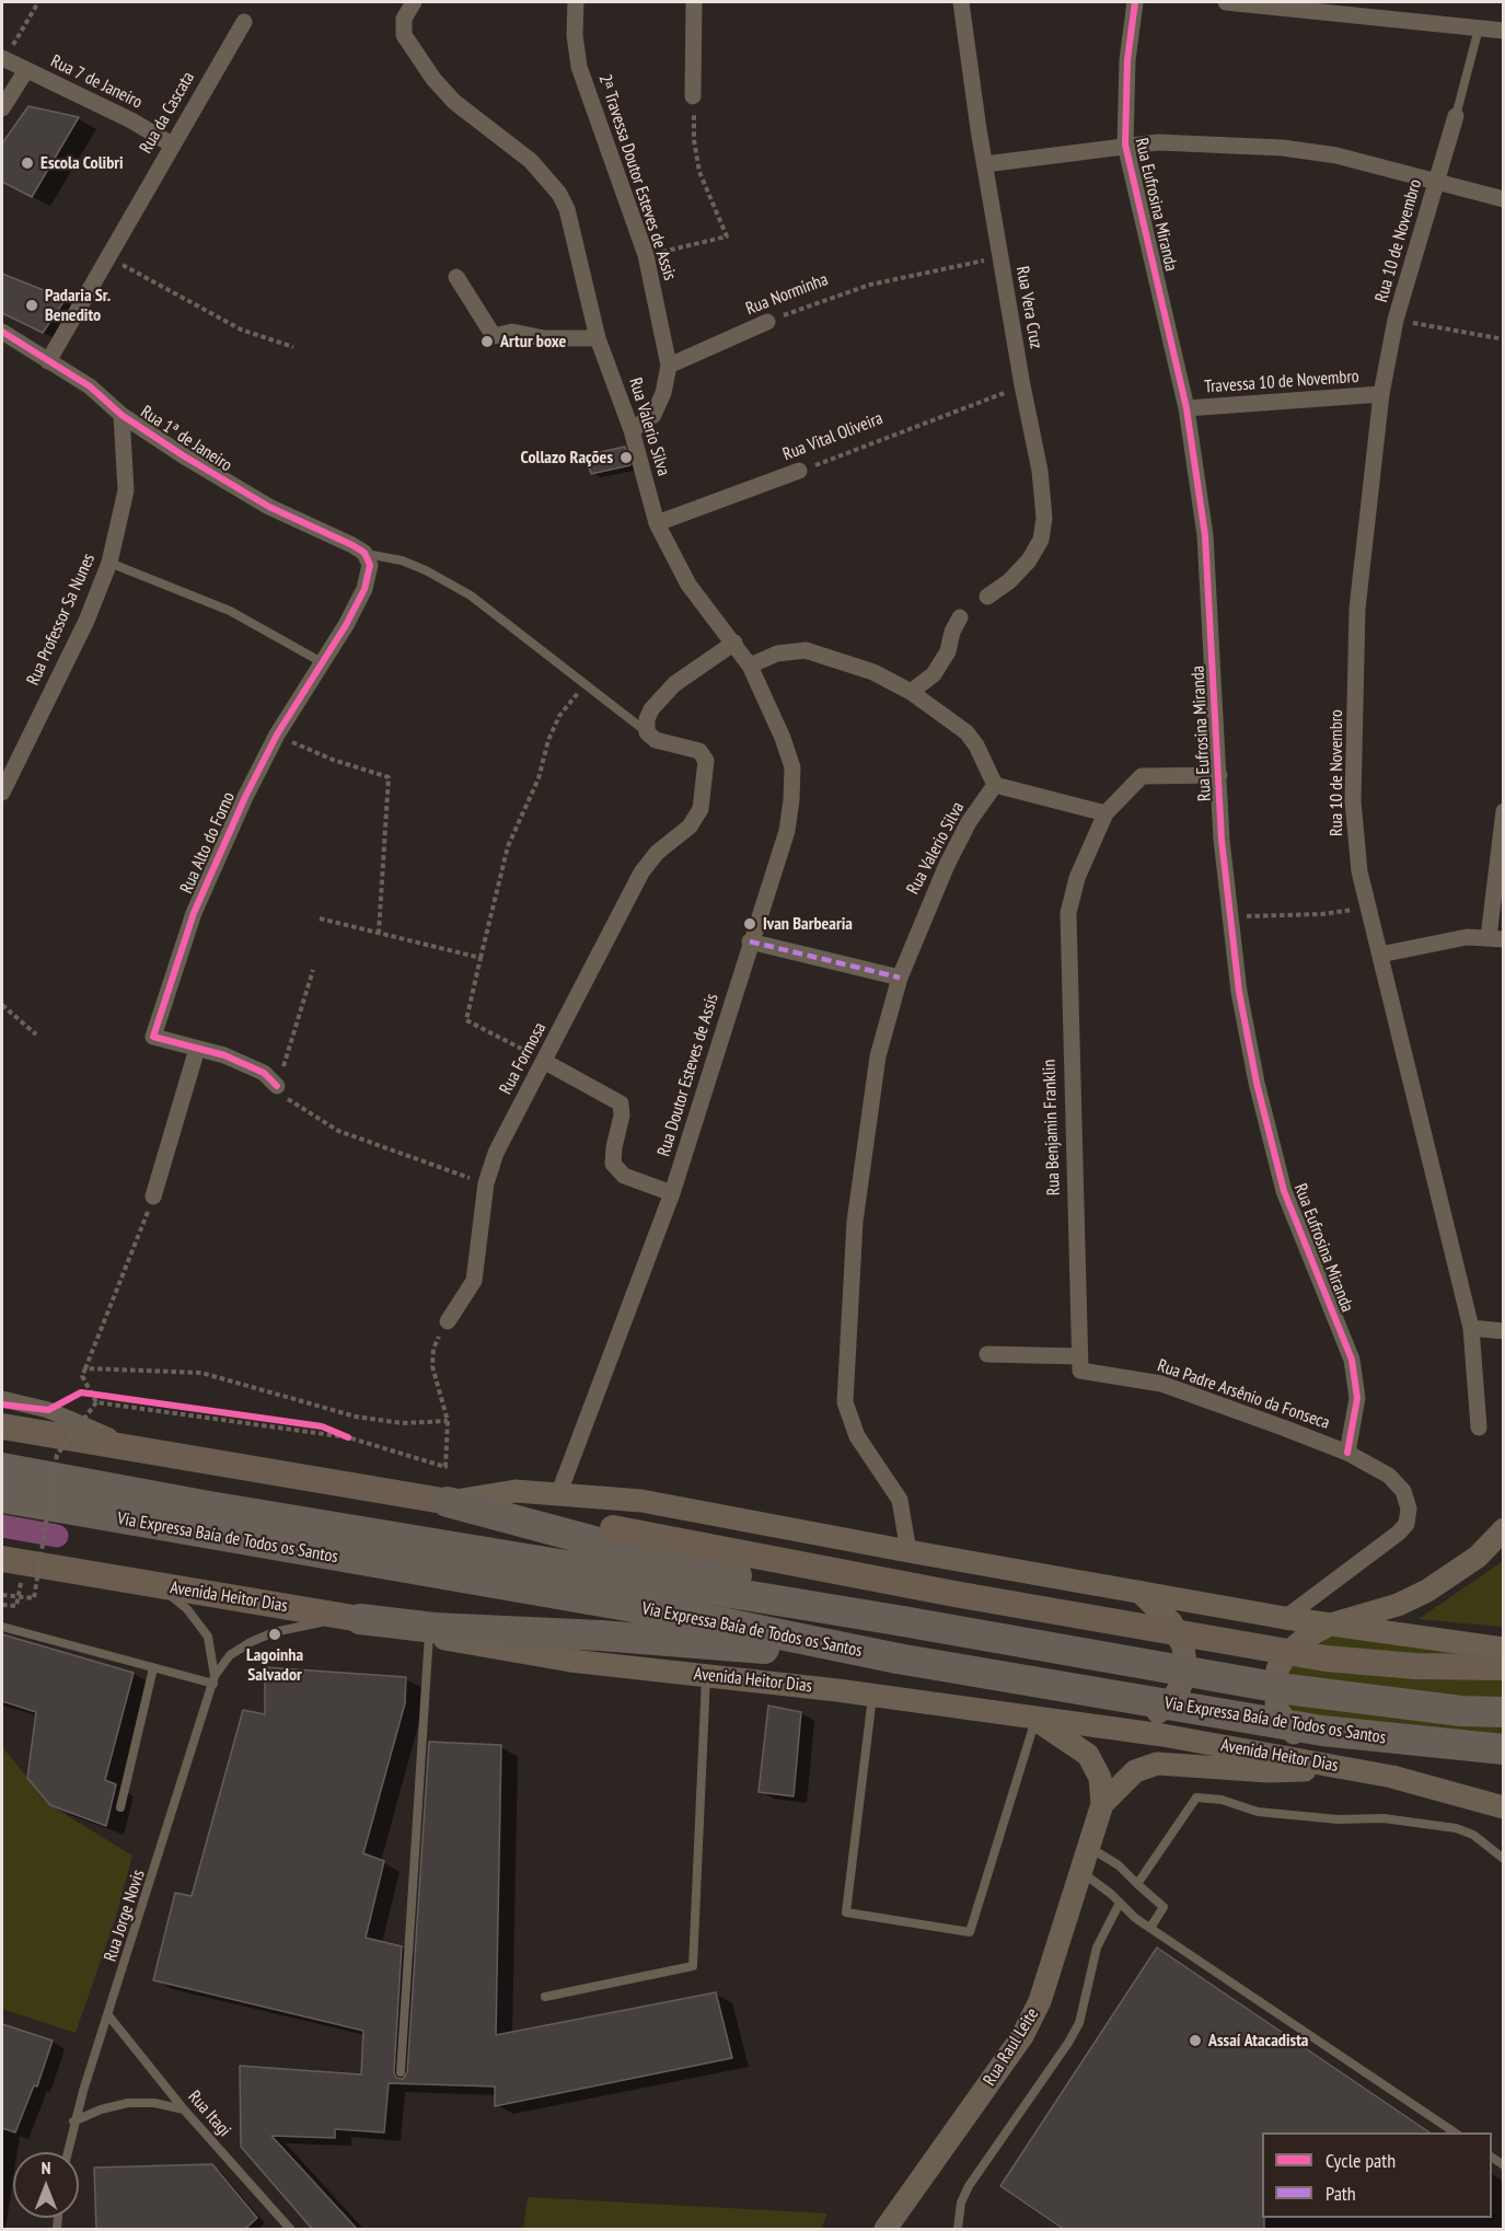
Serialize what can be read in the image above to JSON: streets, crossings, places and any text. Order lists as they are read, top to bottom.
{
  "streets": {
    "highway": ["Via Expressa Baía de Todos os Santos"],
    "main road": ["Avenida Heitor Dias", "Rua Raul Leite"],
    "street": [
      "Rua 7 de Janeiro",
      "Rua da Cascata",
      "2ᵃ Travessa Doutor Esteves de Assis",
      "Rua Eufrosina Miranda",
      "Rua 10 de Novembro",
      "Rua Norminha",
      "Rua Vera Cruz",
      "Travessa 10 de Novembro",
      "Rua Valerio Silva",
      "Rua Vital Oliveira",
      "Rua 1ª de Janeiro",
      "Rua Professor Sa Nunes",
      "Rua Alto do Forno",
      "Rua Formosa",
      "Rua Doutor Esteves de Assis",
      "Rua Benjamin Franklin",
      "Rua Padre Arsênio da Fonseca"
    ],
    "lane": ["Rua Jorge Novis", "Rua Itagi"]
  },
  "crossings": [
    ["Rua 7 de Janeiro", "Rua da Cascata"],
    ["Rua da Cascata", "Rua 1ª de Janeiro"],
    ["2ᵃ Travessa Doutor Esteves de Assis", "Rua Norminha"],
    ["Rua Eufrosina Miranda", "Travessa 10 de Novembro"],
    ["Rua Eufrosina Miranda", "Rua Benjamin Franklin"],
    ["Rua Eufrosina Miranda", "Rua Padre Arsênio da Fonseca"],
    ["Rua 10 de Novembro", "Travessa 10 de Novembro"],
    ["Rua Norminha", "Rua Vera Cruz"],
    ["Rua Vera Cruz", "Rua Vital Oliveira"],
    ["Rua Valerio Silva", "Rua Vital Oliveira"],
    ["Rua Valerio Silva", "Rua Doutor Esteves de Assis"],
    ["Rua 1ª de Janeiro", "Rua Professor Sa Nunes"],
    ["Rua 1ª de Janeiro", "Rua Alto do Forno"],
    ["Rua 1ª de Janeiro", "Rua Formosa"],
    ["Rua Benjamin Franklin", "Rua Padre Arsênio da Fonseca"],
    ["Avenida Heitor Dias", "Rua Jorge Novis"],
    ["Avenida Heitor Dias", "Rua Raul Leite"],
    ["Rua Jorge Novis", "Rua Itagi"]
  ],
  "places": [
    "Escola Colibri",
    "Padaria Sr. Benedito",
    "Artur boxe",
    "Collazo Rações",
    "Ivan Barbearia",
    "Lagoinha Salvador",
    "Assaí Atacadista"
  ],
  "legend": ["Cycle path", "Path"],
  "north": "top"
}
